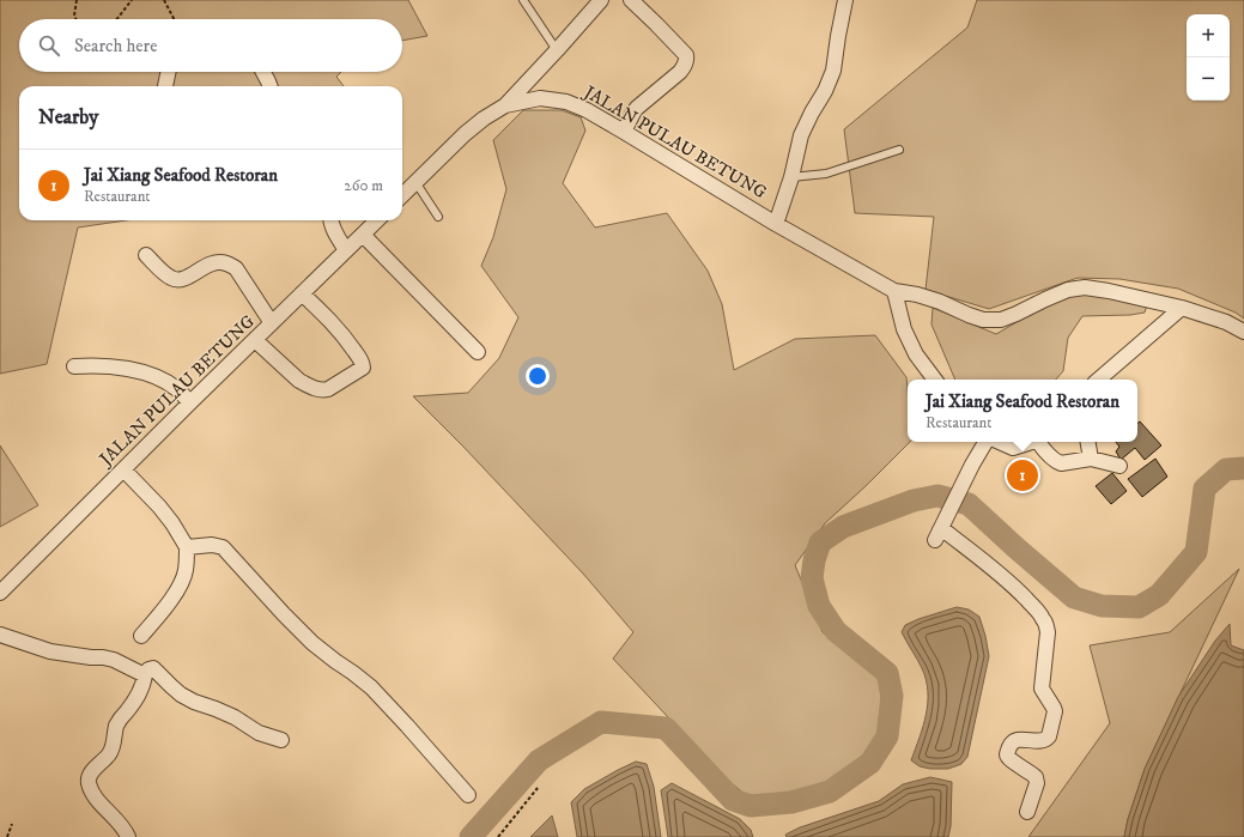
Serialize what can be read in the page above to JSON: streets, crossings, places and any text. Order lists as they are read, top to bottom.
{
  "streets": {
    "street": ["JALAN PULAU BETUNG"]
  },
  "page": {
    "map_buttons": ["+", "−"],
    "search": "Search here",
    "heading": "Nearby",
    "list": [
      {
        "mark": "1",
        "name": "Jai Xiang Seafood Restoran",
        "note": "Restaurant",
        "value": "260 m"
      }
    ],
    "popup": ["Jai Xiang Seafood Restoran", "Restaurant"],
    "pins": "1"
  }
}
